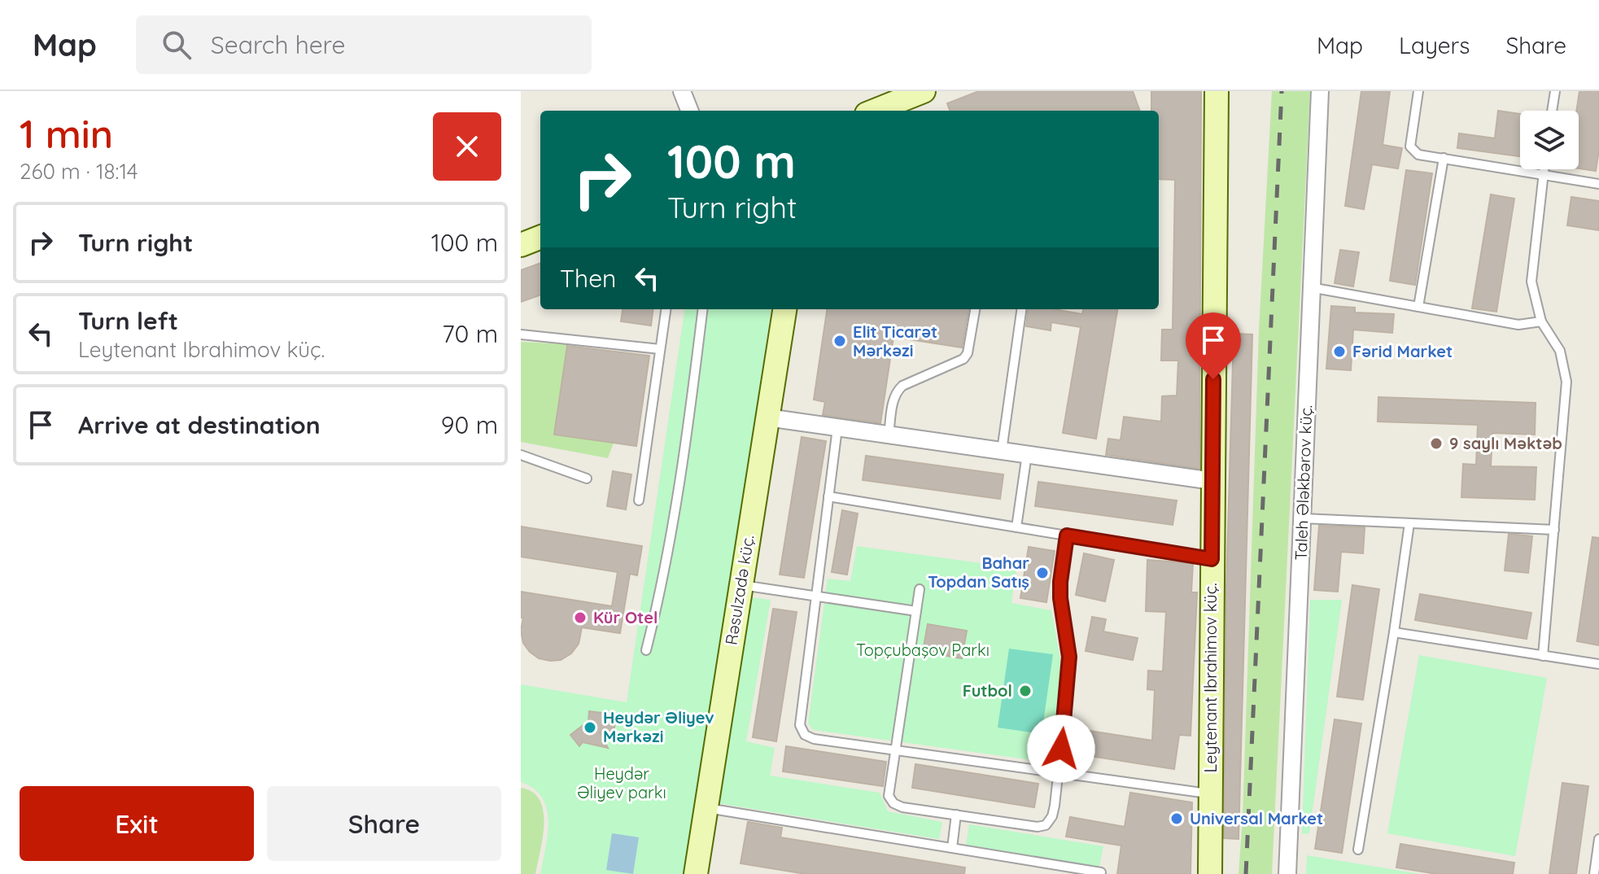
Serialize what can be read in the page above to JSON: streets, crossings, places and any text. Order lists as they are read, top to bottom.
{
  "streets": {
    "street": ["Taleh Ələkbərov küç.", "Rəsulzadə küç.", "Leytenant Ibrahimov küç."]
  },
  "parks": ["Topçubaşov Parkı", "Heydər Əliyev parkı"],
  "places": [
    "Elit Ticarət Mərkəzi",
    "Fərid Market",
    "9 saylı Məktəb",
    "Bahar Topdan Satış",
    "Kür Otel",
    "Futbol",
    "Heydər Əliyev Mərkəzi",
    "Universal Market"
  ],
  "page": {
    "header": "Map",
    "search": "Search here",
    "nav": ["Map", "Layers", "Share"],
    "heading": ["1 min", "260 m · 18:14"],
    "turn": ["100 m", "Turn right"],
    "list": [
      {
        "name": "Turn right",
        "value": "100 m"
      },
      {
        "name": "Turn left",
        "note": "Leytenant Ibrahimov küç.",
        "value": "70 m"
      },
      {
        "name": "Arrive at destination",
        "value": "90 m"
      }
    ],
    "then": "Then",
    "buttons": ["Exit", "Share"]
  }
}
